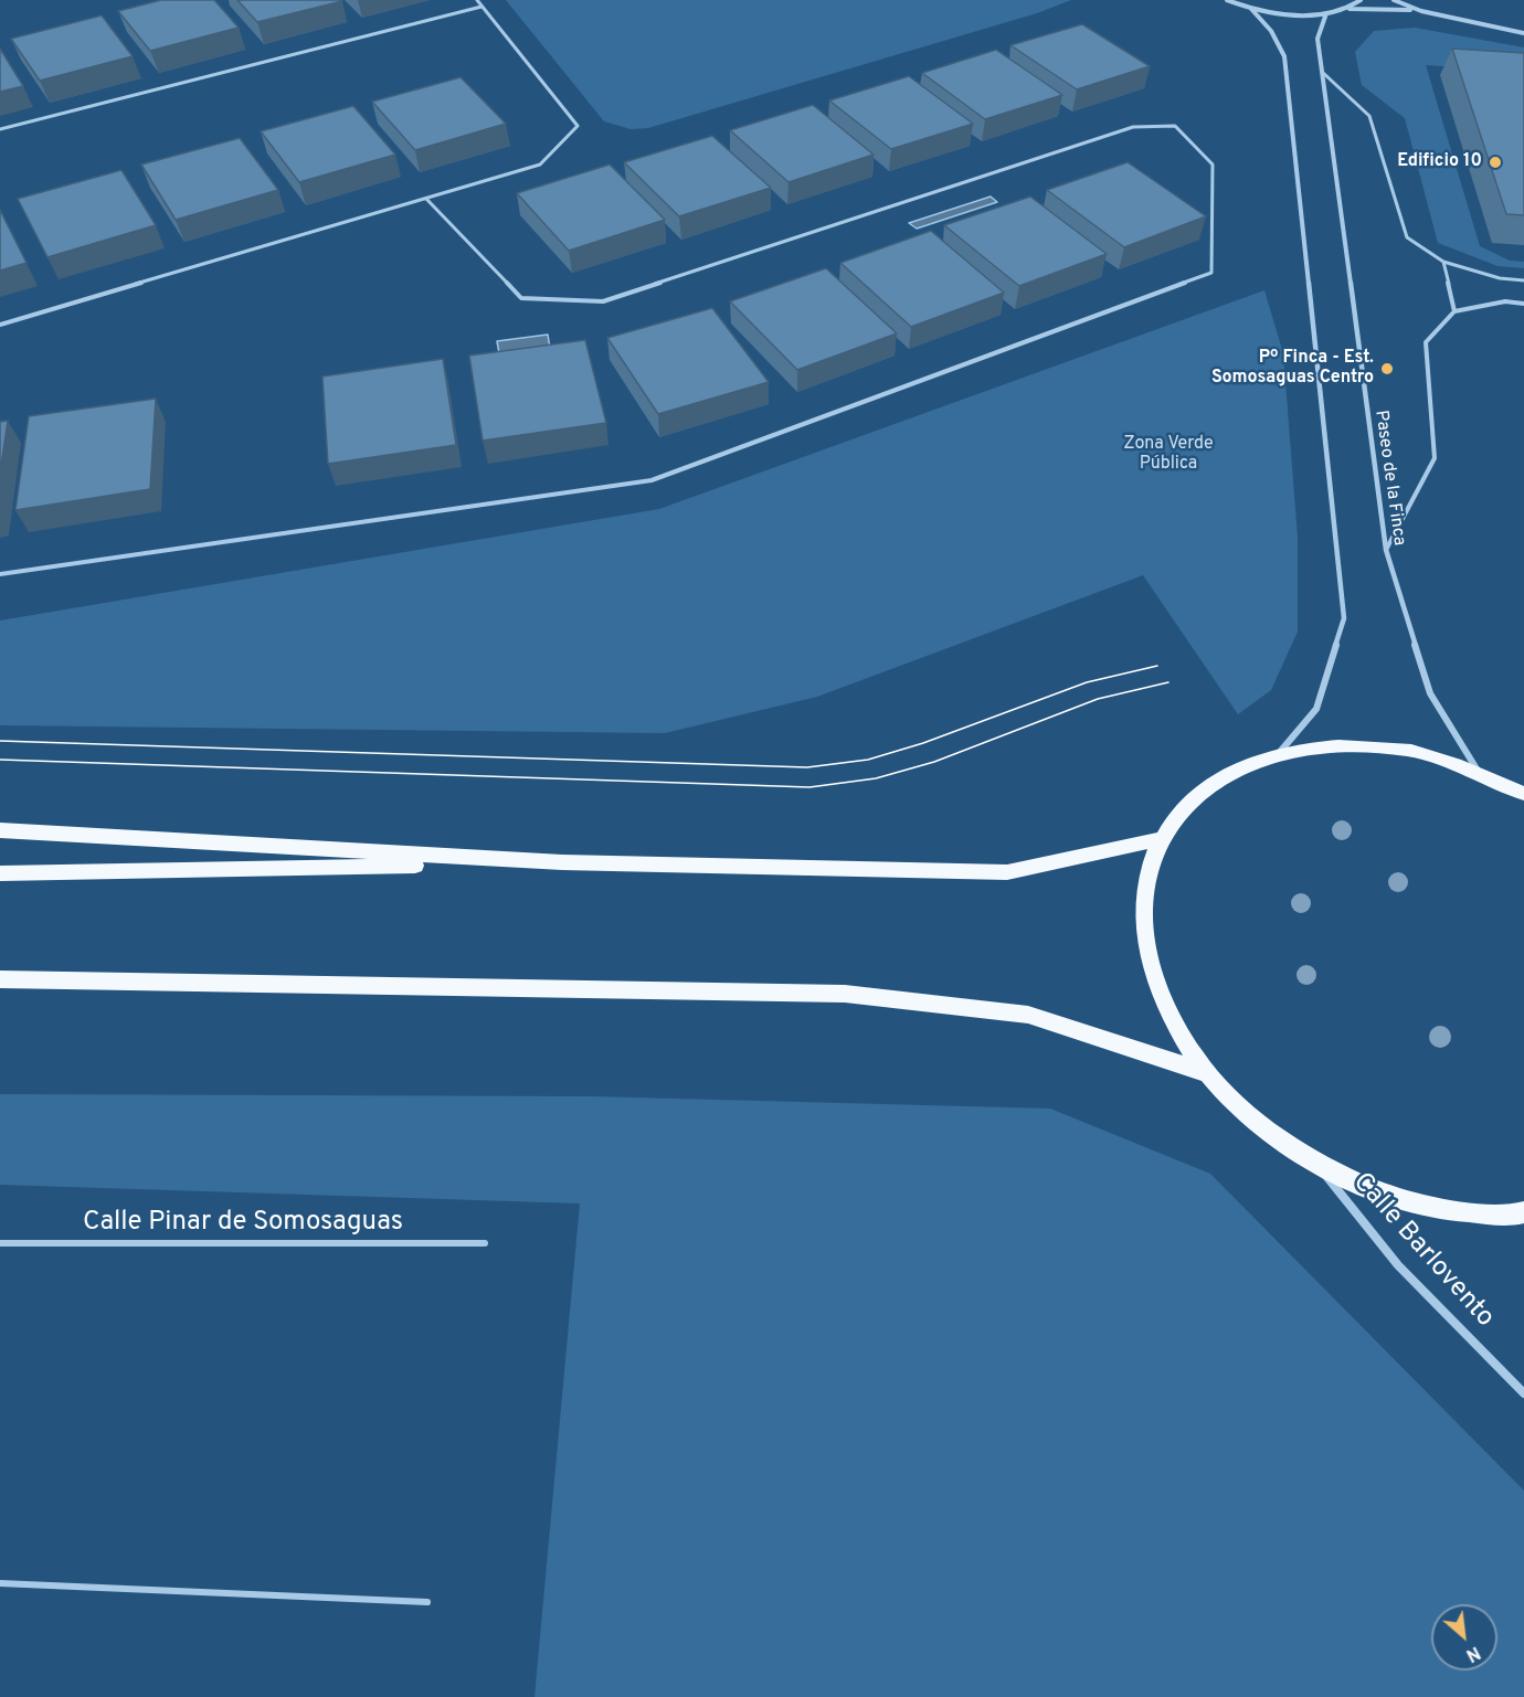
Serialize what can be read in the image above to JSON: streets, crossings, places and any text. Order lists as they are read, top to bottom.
{
  "streets": {
    "street": ["Paseo de la Finca", "Calle Barlovento"],
    "lane": ["Calle Pinar de Somosaguas"]
  },
  "parks": ["Zona Verde Pública"],
  "places": ["Edificio 10", "Pº Finca - Est. Somosaguas Centro"],
  "north": "bottom right"
}
